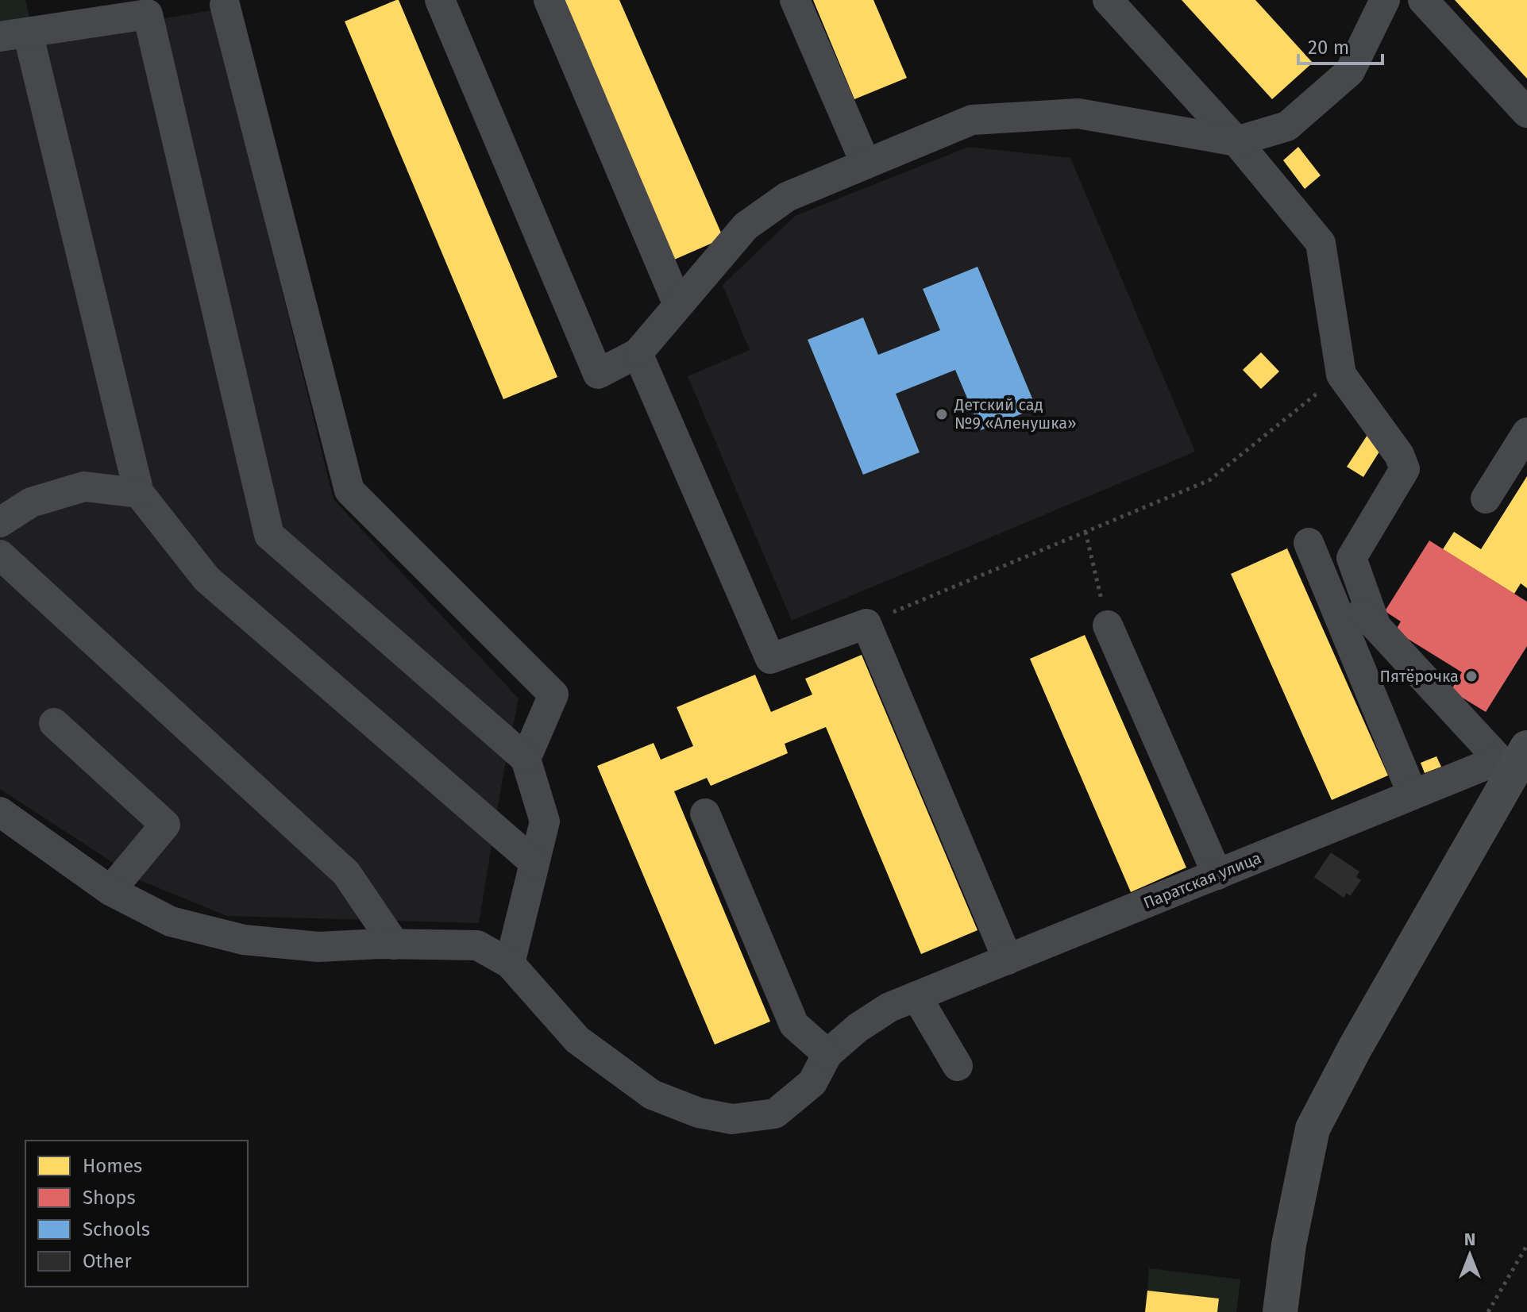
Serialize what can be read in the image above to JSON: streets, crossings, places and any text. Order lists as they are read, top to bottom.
{
  "streets": {
    "street": ["Паратская улица"]
  },
  "places": ["Детский сад №9 «Аленушка»", "Пятёрочка"],
  "legend": [
    "Homes",
    "Shops",
    "Schools",
    "Other"
  ],
  "scale_bar": "20 m",
  "north": "top"
}
